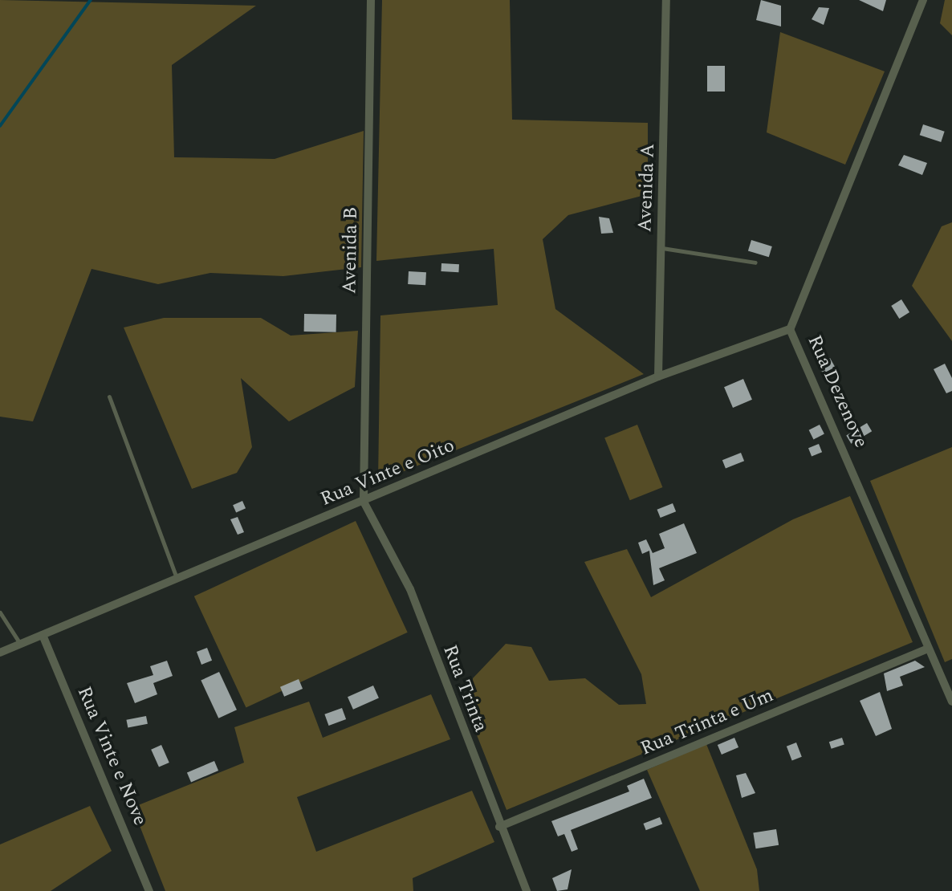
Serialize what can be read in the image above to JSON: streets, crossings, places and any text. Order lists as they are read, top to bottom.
{
  "streets": {
    "street": [
      "Avenida A",
      "Avenida B",
      "Rua Dezenove",
      "Rua Vinte e Oito",
      "Rua Trinta",
      "Rua Trinta e Um",
      "Rua Vinte e Nove"
    ]
  },
  "crossings": [
    ["Avenida A", "Rua Vinte e Oito"],
    ["Avenida B", "Rua Vinte e Oito"],
    ["Avenida B", "Rua Trinta"],
    ["Rua Dezenove", "Rua Vinte e Oito"],
    ["Rua Dezenove", "Rua Trinta e Um"],
    ["Rua Vinte e Oito", "Rua Trinta"],
    ["Rua Vinte e Oito", "Rua Vinte e Nove"],
    ["Rua Trinta", "Rua Trinta e Um"]
  ]
}
